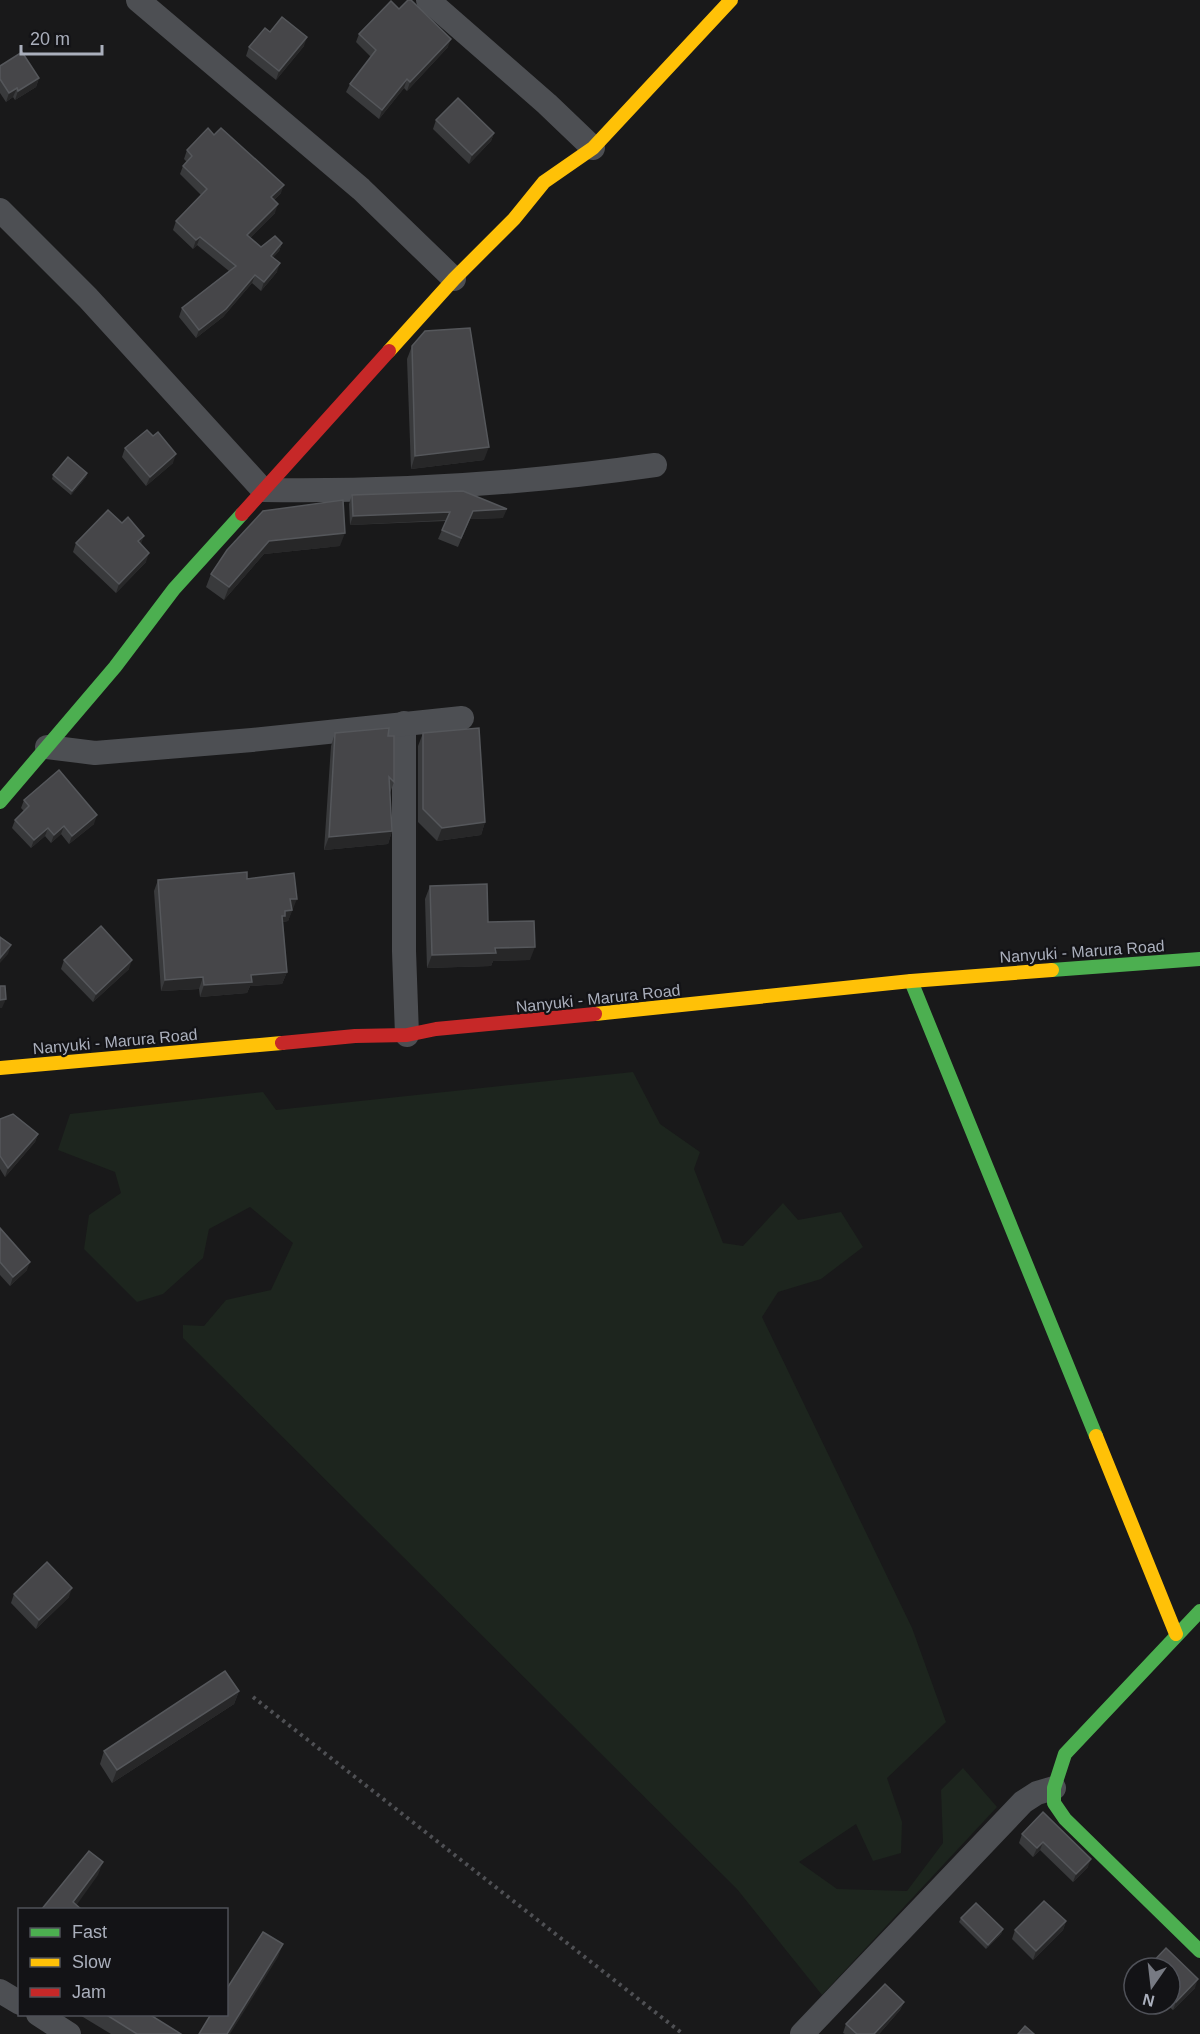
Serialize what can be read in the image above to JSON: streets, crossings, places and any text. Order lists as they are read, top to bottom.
{
  "streets": {
    "street": ["Nanyuki - Marura Road"]
  },
  "legend": ["Fast", "Slow", "Jam"],
  "scale_bar": "20 m",
  "north": "bottom"
}
